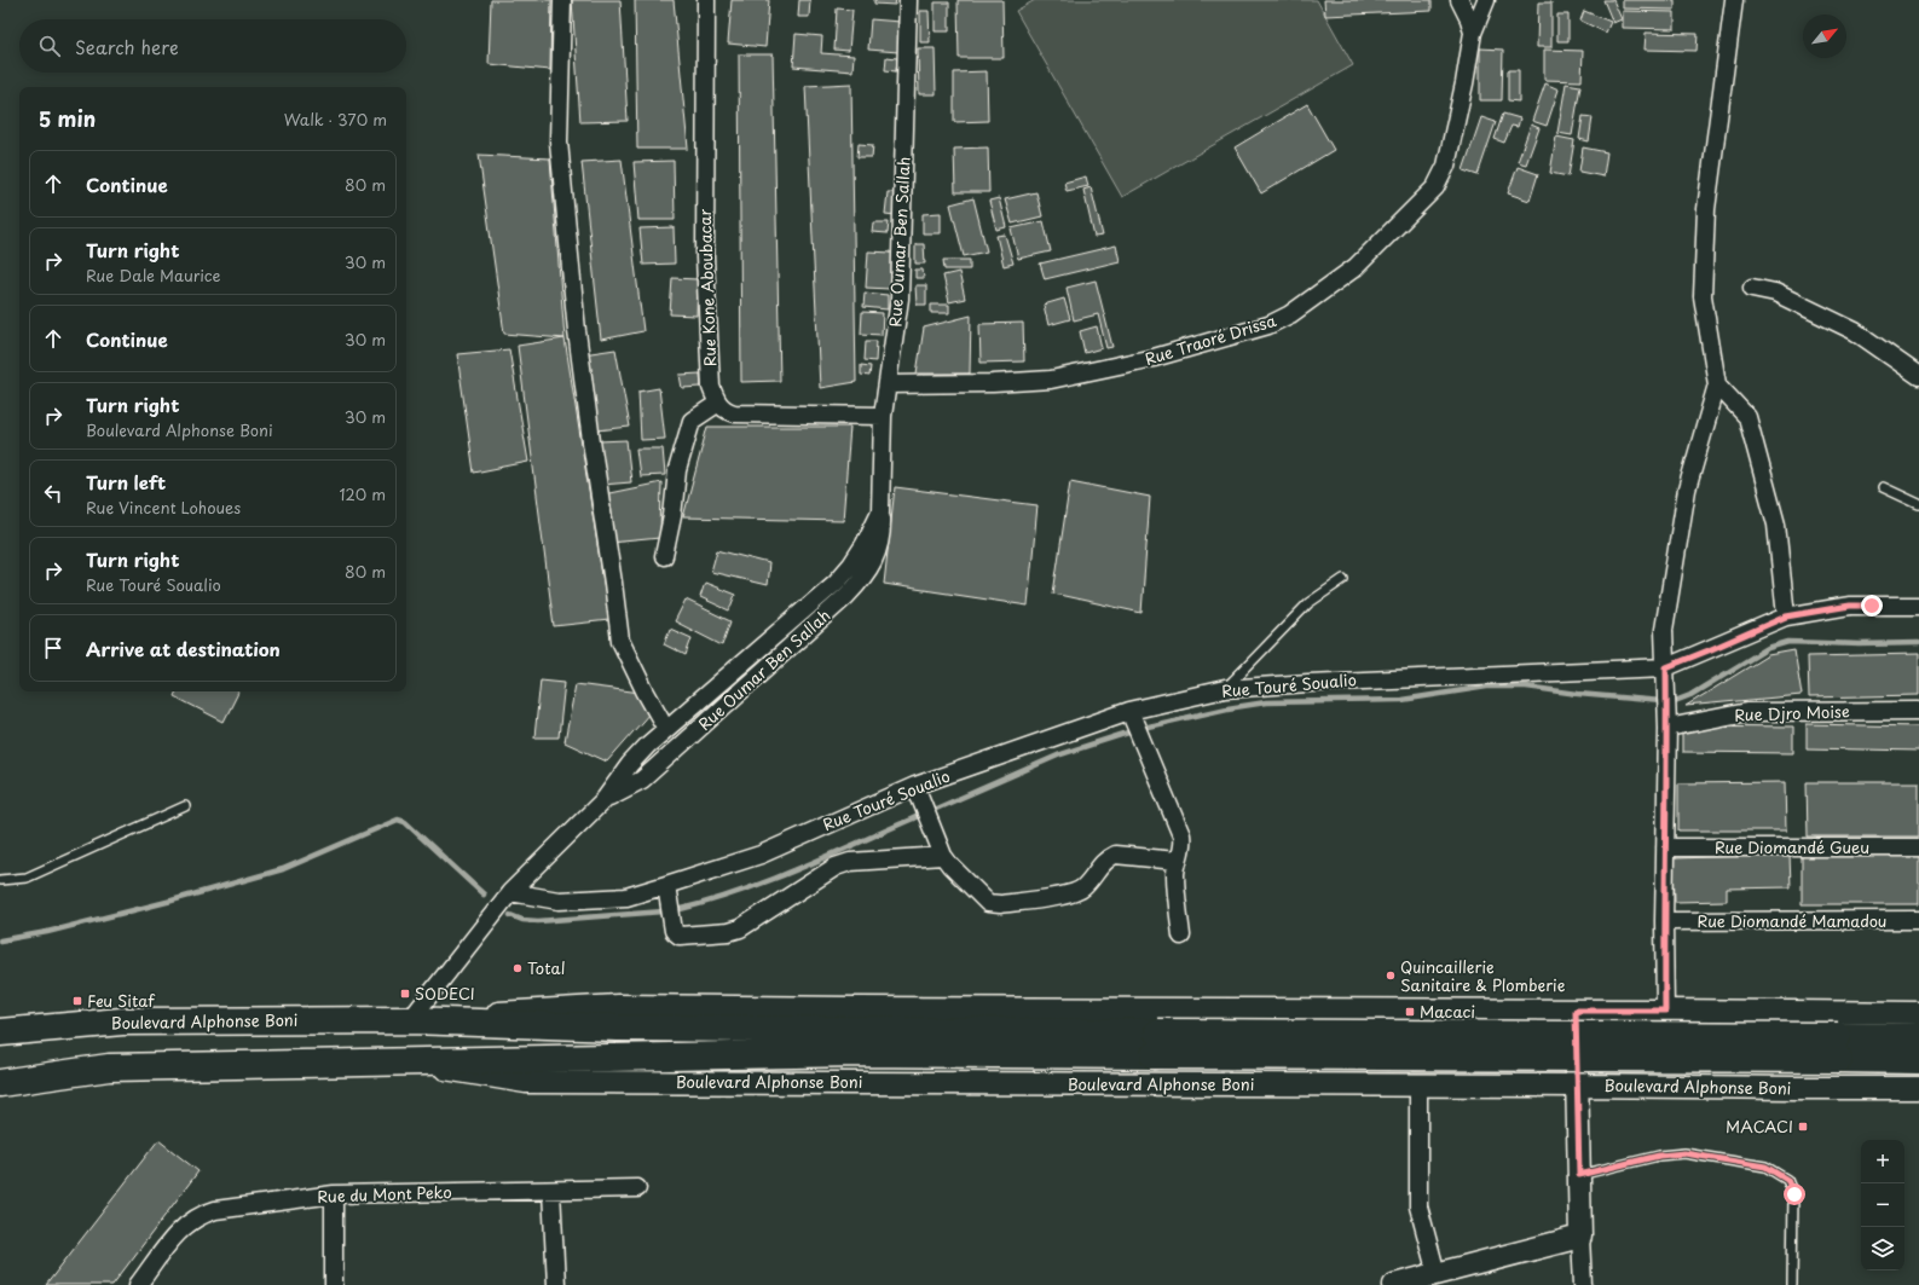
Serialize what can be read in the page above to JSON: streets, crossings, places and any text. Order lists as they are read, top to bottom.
{
  "streets": {
    "main road": ["Boulevard Alphonse Boni"],
    "street": [
      "Rue Oumar Ben Sallah",
      "Rue Kone Aboubacar",
      "Rue Traoré Drissa",
      "Rue Touré Soualio",
      "Rue Djro Moise",
      "Rue Diomandé Gueu",
      "Rue Diomandé Mamadou",
      "Rue du Mont Peko"
    ]
  },
  "crossings": [
    ["Rue Oumar Ben Sallah", "Rue Traoré Drissa"],
    ["Rue Oumar Ben Sallah", "Rue Touré Soualio"],
    ["Rue Oumar Ben Sallah", "Boulevard Alphonse Boni"]
  ],
  "places": {
    "other": ["Total", "Quincaillerie Sanitaire & Plomberie"],
    "transit": [
      "SODECI",
      "Feu Sitaf",
      "Macaci",
      "MACACI"
    ]
  },
  "north": "top right",
  "page": {
    "search": "Search here",
    "heading": ["5 min", "Walk · 370 m"],
    "list": [
      ["Continue", "80 m"],
      ["Turn right", "Rue Dale Maurice", "30 m"],
      ["Continue", "30 m"],
      ["Turn right", "Boulevard Alphonse Boni", "30 m"],
      ["Turn left", "Rue Vincent Lohoues", "120 m"],
      ["Turn right", "Rue Touré Soualio", "80 m"],
      "Arrive at destination"
    ],
    "map_buttons": ["+", "−"]
  }
}
